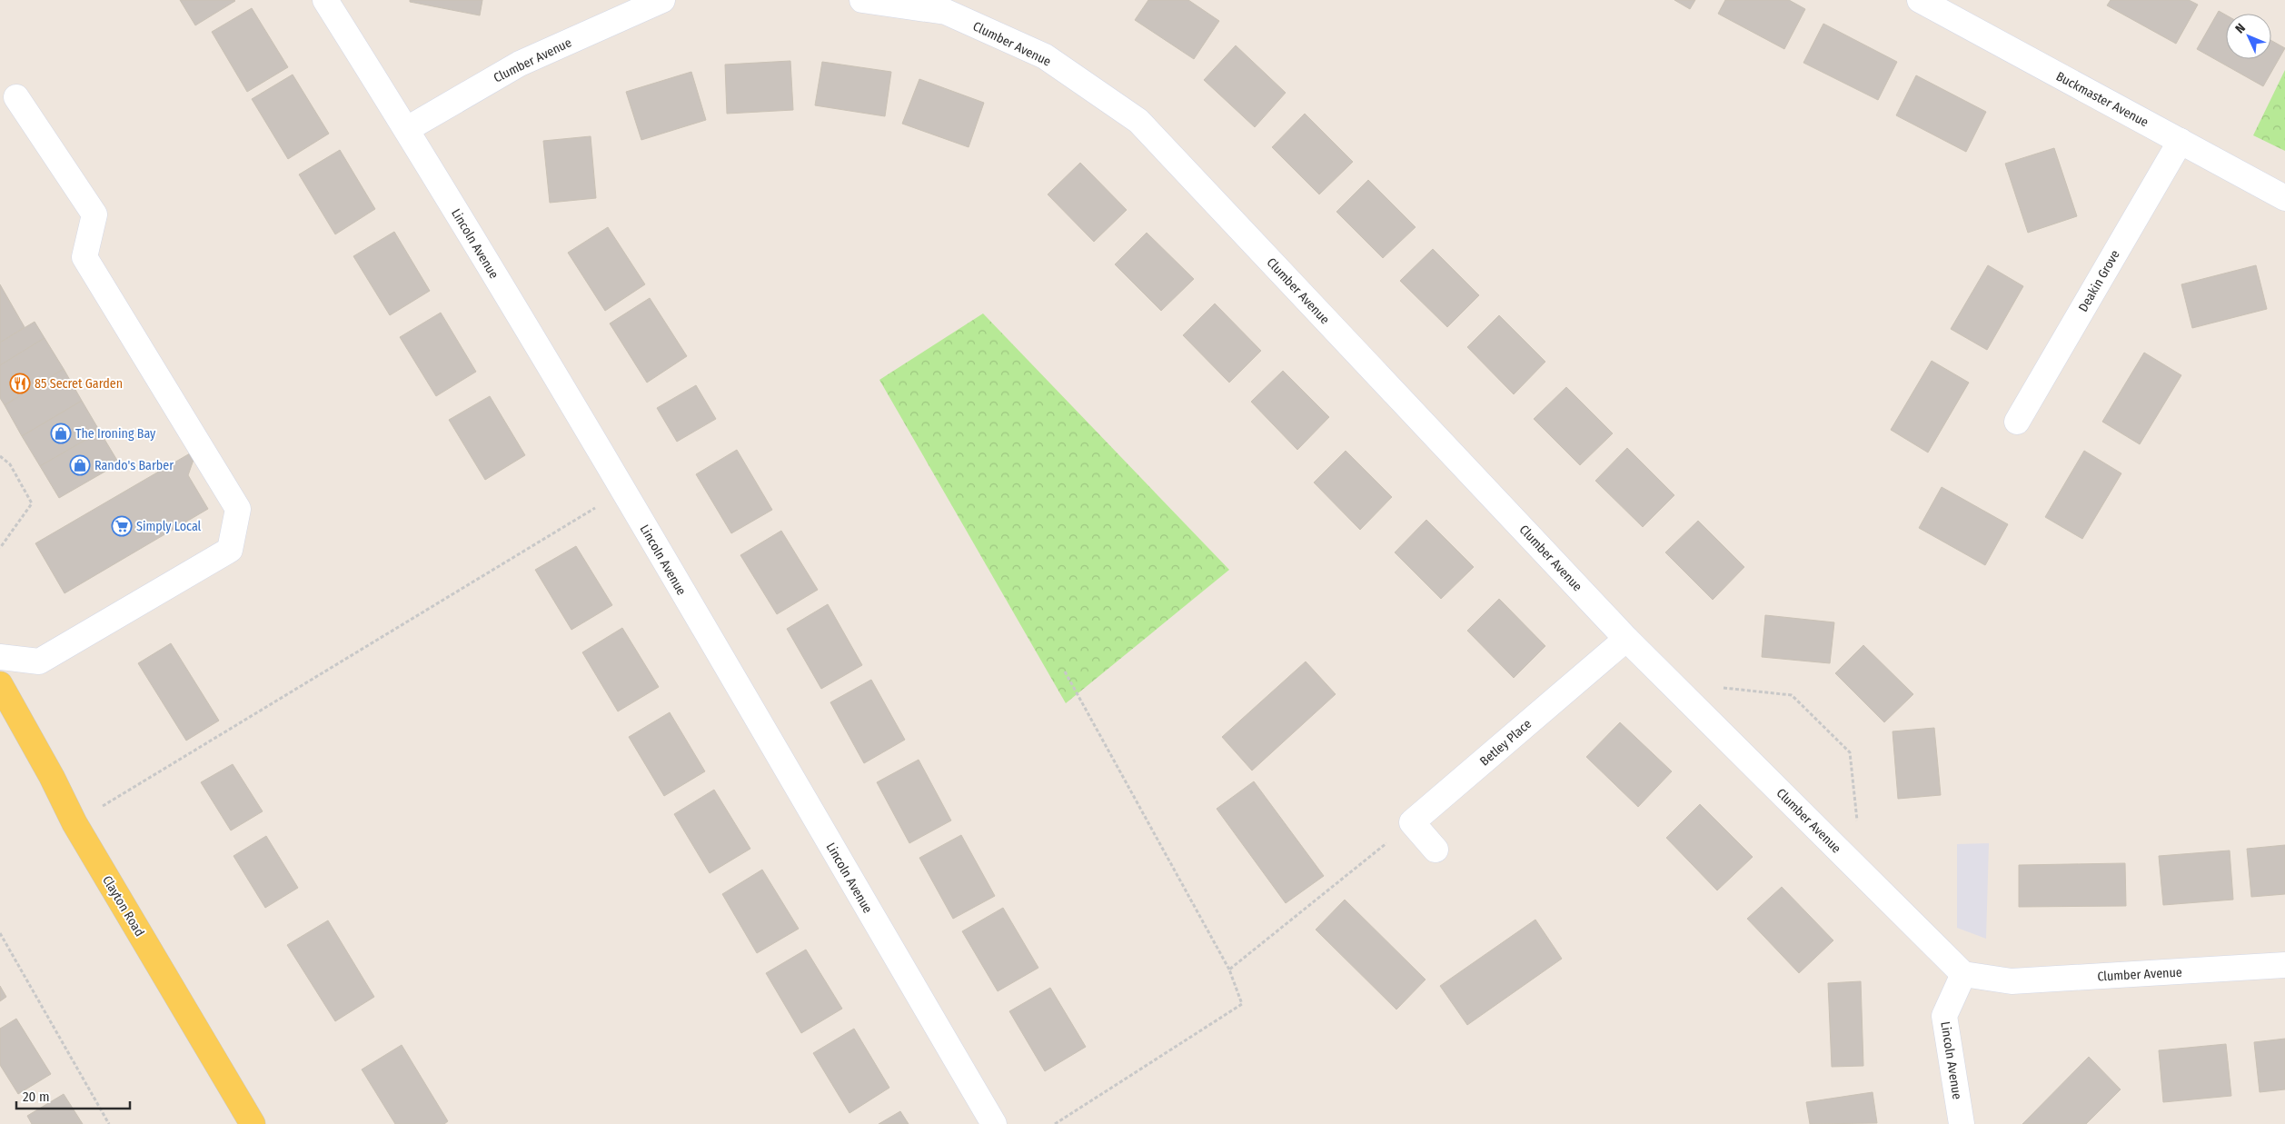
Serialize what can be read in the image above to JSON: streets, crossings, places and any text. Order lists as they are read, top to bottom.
{
  "streets": {
    "main road": ["Clayton Road"],
    "street": [
      "Clumber Avenue",
      "Buckmaster Avenue",
      "Lincoln Avenue",
      "Deakin Grove",
      "Betley Place"
    ]
  },
  "crossings": [
    ["Clumber Avenue", "Lincoln Avenue"],
    ["Clumber Avenue", "Betley Place"],
    ["Buckmaster Avenue", "Deakin Grove"]
  ],
  "places": {
    "restaurant": ["85 Secret Garden"],
    "shop": ["The Ironing Bay", "Rando's Barber"],
    "supermarket": ["Simply Local"]
  },
  "scale_bar": "20 m",
  "north": "top left"
}
